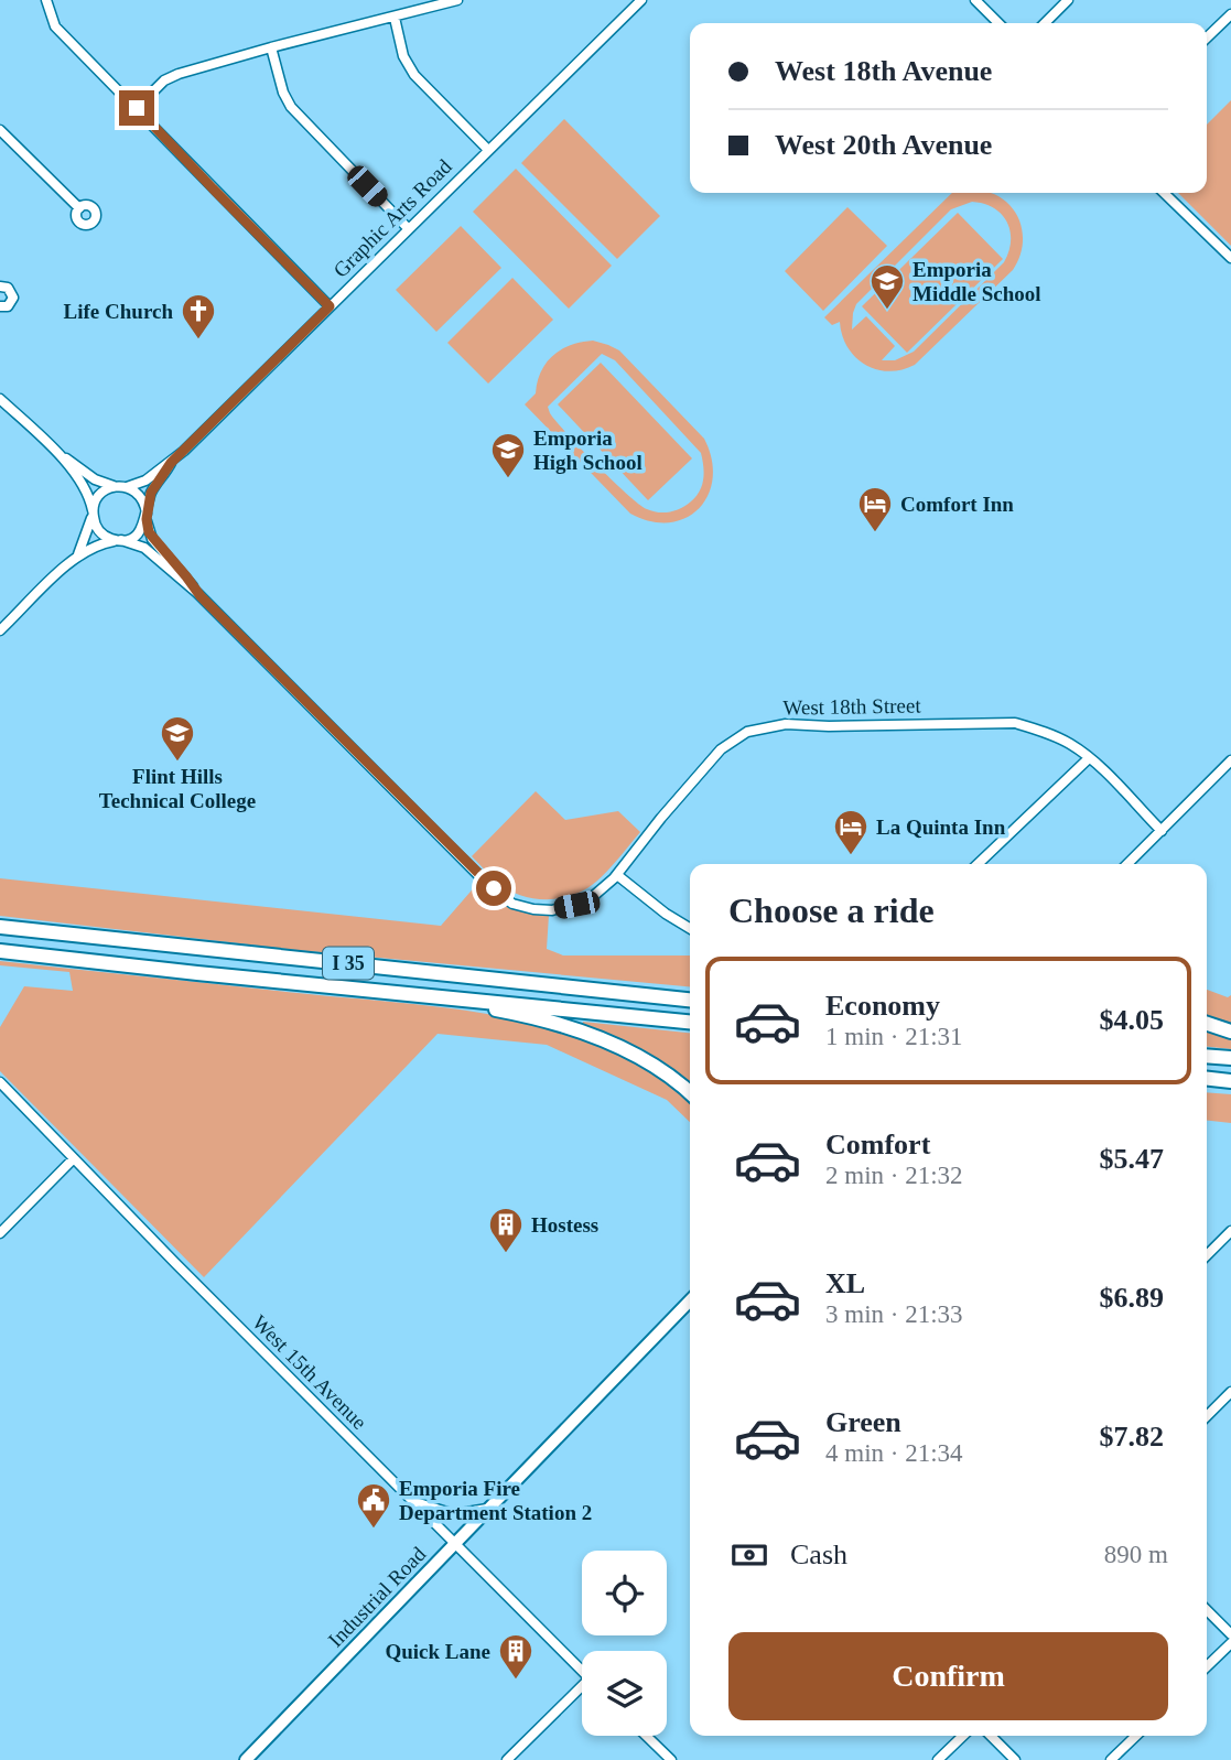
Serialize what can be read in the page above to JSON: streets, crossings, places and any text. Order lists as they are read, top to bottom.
{
  "streets": {
    "highway": ["I 35"],
    "main road": ["Industrial Road"],
    "street": ["Graphic Arts Road", "West 18th Street", "West 15th Avenue"]
  },
  "crossings": [
    ["West 15th Avenue", "Industrial Road"]
  ],
  "places": {
    "school or university": ["Emporia Middle School", "Emporia High School", "Flint Hills Technical College"],
    "church": ["Life Church"],
    "hotel": ["Comfort Inn", "La Quinta Inn"],
    "building": ["Hostess", "Quick Lane"],
    "public building": ["Emporia Fire Department Station 2"]
  },
  "page": {
    "banner": ["West 18th Avenue", "West 20th Avenue"],
    "heading": "Choose a ride",
    "list": [
      {
        "name": "Economy",
        "note": "1 min · 21:31",
        "value": "$4.05"
      },
      {
        "name": "Comfort",
        "note": "2 min · 21:32",
        "value": "$5.47"
      },
      {
        "name": "XL",
        "note": "3 min · 21:33",
        "value": "$6.89"
      },
      {
        "name": "Green",
        "note": "4 min · 21:34",
        "value": "$7.82"
      }
    ],
    "pay": ["Cash", "890 m"],
    "buttons": "Confirm"
  }
}
